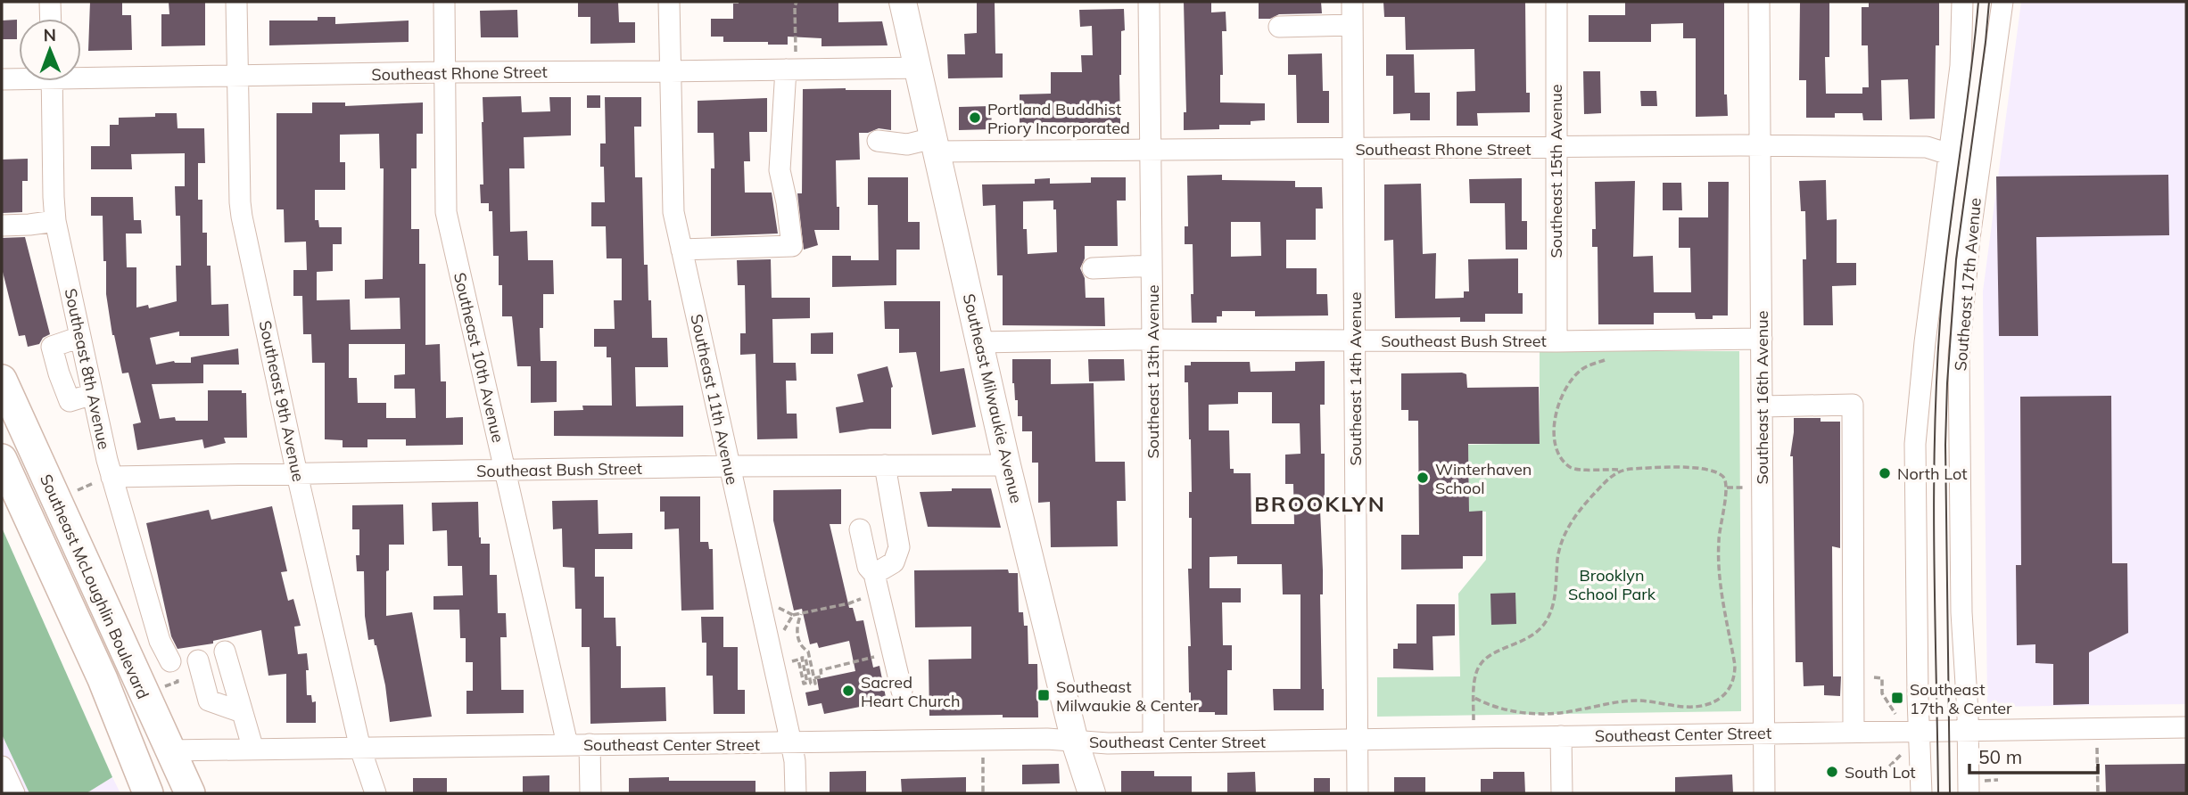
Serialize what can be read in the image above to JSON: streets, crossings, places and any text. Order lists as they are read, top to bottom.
{
  "streets": {
    "highway": ["Southeast McLoughlin Boulevard"],
    "main road": ["Southeast Milwaukie Avenue"],
    "street": [
      "Southeast Rhone Street",
      "Southeast 15th Avenue",
      "Southeast 17th Avenue",
      "Southeast Bush Street",
      "Southeast 10th Avenue",
      "Southeast 8th Avenue",
      "Southeast 13th Avenue",
      "Southeast 14th Avenue",
      "Southeast 16th Avenue",
      "Southeast 11th Avenue",
      "Southeast 9th Avenue",
      "Southeast Center Street"
    ]
  },
  "crossings": [
    ["Southeast Rhone Street", "Southeast 15th Avenue"],
    ["Southeast Rhone Street", "Southeast 17th Avenue"],
    ["Southeast Rhone Street", "Southeast 10th Avenue"],
    ["Southeast Rhone Street", "Southeast 13th Avenue"],
    ["Southeast Rhone Street", "Southeast 14th Avenue"],
    ["Southeast Rhone Street", "Southeast 16th Avenue"],
    ["Southeast Rhone Street", "Southeast Milwaukie Avenue"],
    ["Southeast Rhone Street", "Southeast 11th Avenue"],
    ["Southeast Rhone Street", "Southeast 9th Avenue"],
    ["Southeast 15th Avenue", "Southeast Bush Street"],
    ["Southeast 17th Avenue", "Southeast Center Street"],
    ["Southeast Bush Street", "Southeast 10th Avenue"],
    ["Southeast Bush Street", "Southeast 8th Avenue"],
    ["Southeast Bush Street", "Southeast 13th Avenue"],
    ["Southeast Bush Street", "Southeast 14th Avenue"],
    ["Southeast Bush Street", "Southeast 16th Avenue"],
    ["Southeast Bush Street", "Southeast Milwaukie Avenue"],
    ["Southeast Bush Street", "Southeast 11th Avenue"],
    ["Southeast Bush Street", "Southeast 9th Avenue"],
    ["Southeast 10th Avenue", "Southeast Center Street"],
    ["Southeast 13th Avenue", "Southeast Center Street"],
    ["Southeast 14th Avenue", "Southeast Center Street"],
    ["Southeast 16th Avenue", "Southeast Center Street"],
    ["Southeast Milwaukie Avenue", "Southeast Center Street"],
    ["Southeast 11th Avenue", "Southeast Center Street"],
    ["Southeast 9th Avenue", "Southeast Center Street"],
    ["Southeast McLoughlin Boulevard", "Southeast Center Street"]
  ],
  "districts": ["BROOKLYN"],
  "parks": ["Brooklyn School Park"],
  "places": {
    "other": [
      "Portland Buddhist Priory Incorporated",
      "North Lot",
      "Winterhaven School",
      "Sacred Heart Church",
      "South Lot"
    ],
    "transit": ["Southeast Milwaukie & Center", "Southeast 17th & Center"]
  },
  "scale_bar": "50 m",
  "north": "top"
}
